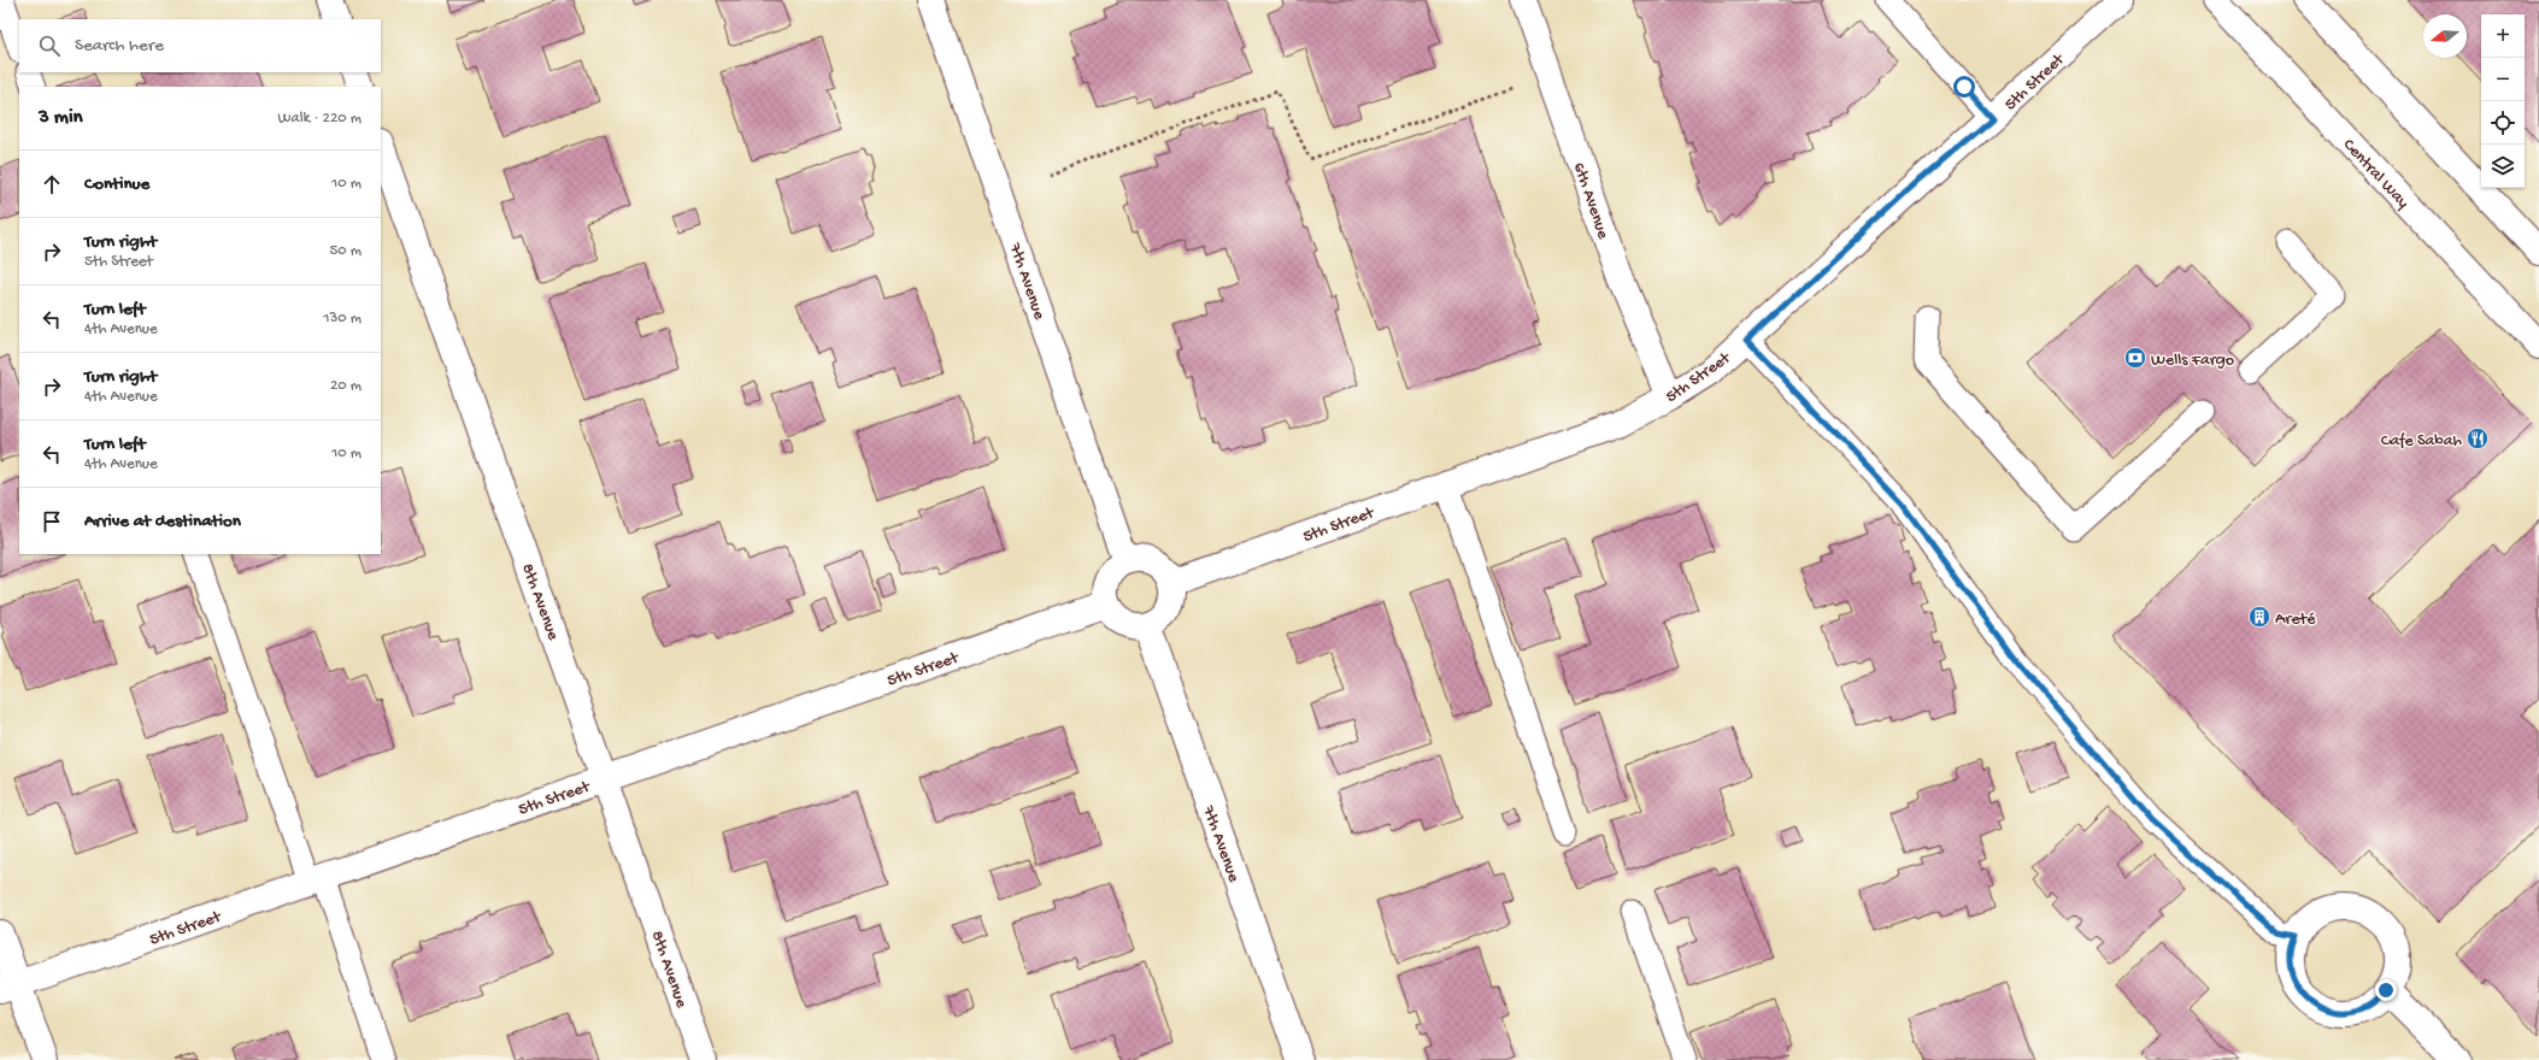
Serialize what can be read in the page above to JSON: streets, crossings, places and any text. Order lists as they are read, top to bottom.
{
  "streets": {
    "street": [
      "5th Street",
      "Central Way",
      "6th Avenue",
      "7th Avenue",
      "8th Avenue"
    ]
  },
  "crossings": [
    ["5th Street", "6th Avenue"],
    ["5th Street", "7th Avenue"],
    ["5th Street", "8th Avenue"]
  ],
  "places": {
    "bank": ["Wells Fargo"],
    "restaurant": ["Cafe Sabah"],
    "building": ["Areté"]
  },
  "north": "left",
  "page": {
    "map_buttons": ["+", "−"],
    "search": "Search here",
    "heading": ["3 min", "Walk · 220 m"],
    "list": [
      ["Continue", "10 m"],
      ["Turn right", "5th Street", "50 m"],
      ["Turn left", "4th Avenue", "130 m"],
      ["Turn right", "4th Avenue", "20 m"],
      ["Turn left", "4th Avenue", "10 m"],
      "Arrive at destination"
    ]
  }
}
